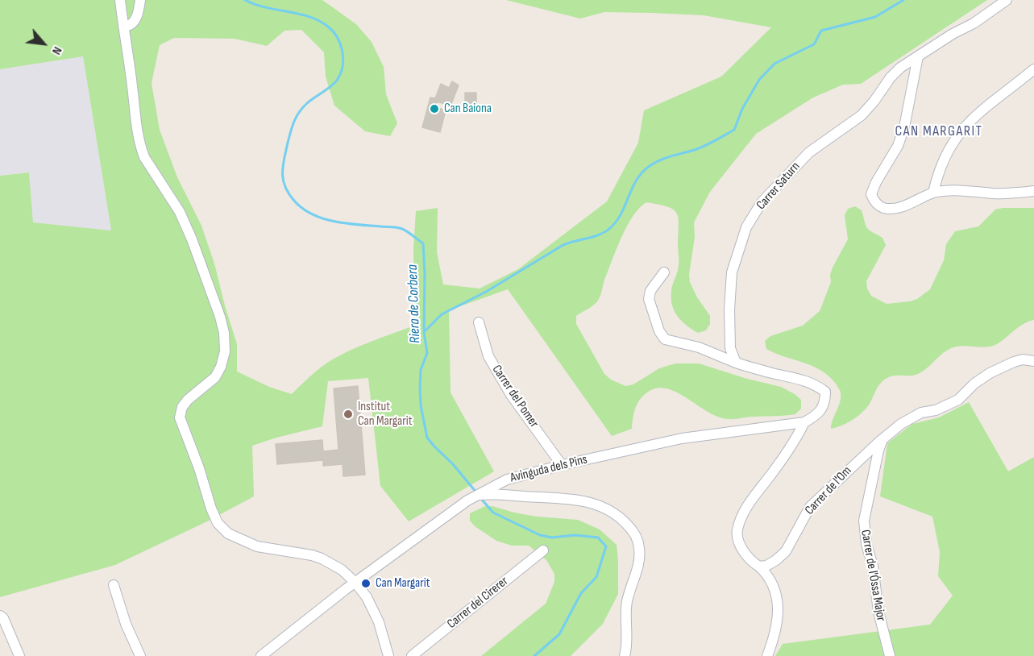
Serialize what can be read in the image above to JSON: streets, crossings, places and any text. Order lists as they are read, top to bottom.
{
  "streets": {
    "street": [
      "Carrer Saturn",
      "Carrer del Pomer",
      "Avinguda dels Pins",
      "Carrer de l'Om",
      "Carrer de l'Óssa Major",
      "Carrer del Cirerer"
    ]
  },
  "crossings": [
    ["Carrer del Pomer", "Avinguda dels Pins"],
    ["Carrer de l'Om", "Carrer de l'Óssa Major"]
  ],
  "districts": ["CAN MARGARIT"],
  "water": ["Riera de Corbera"],
  "places": ["Can Baiona", "Institut Can Margarit", "Can Margarit"],
  "north": "bottom right"
}
